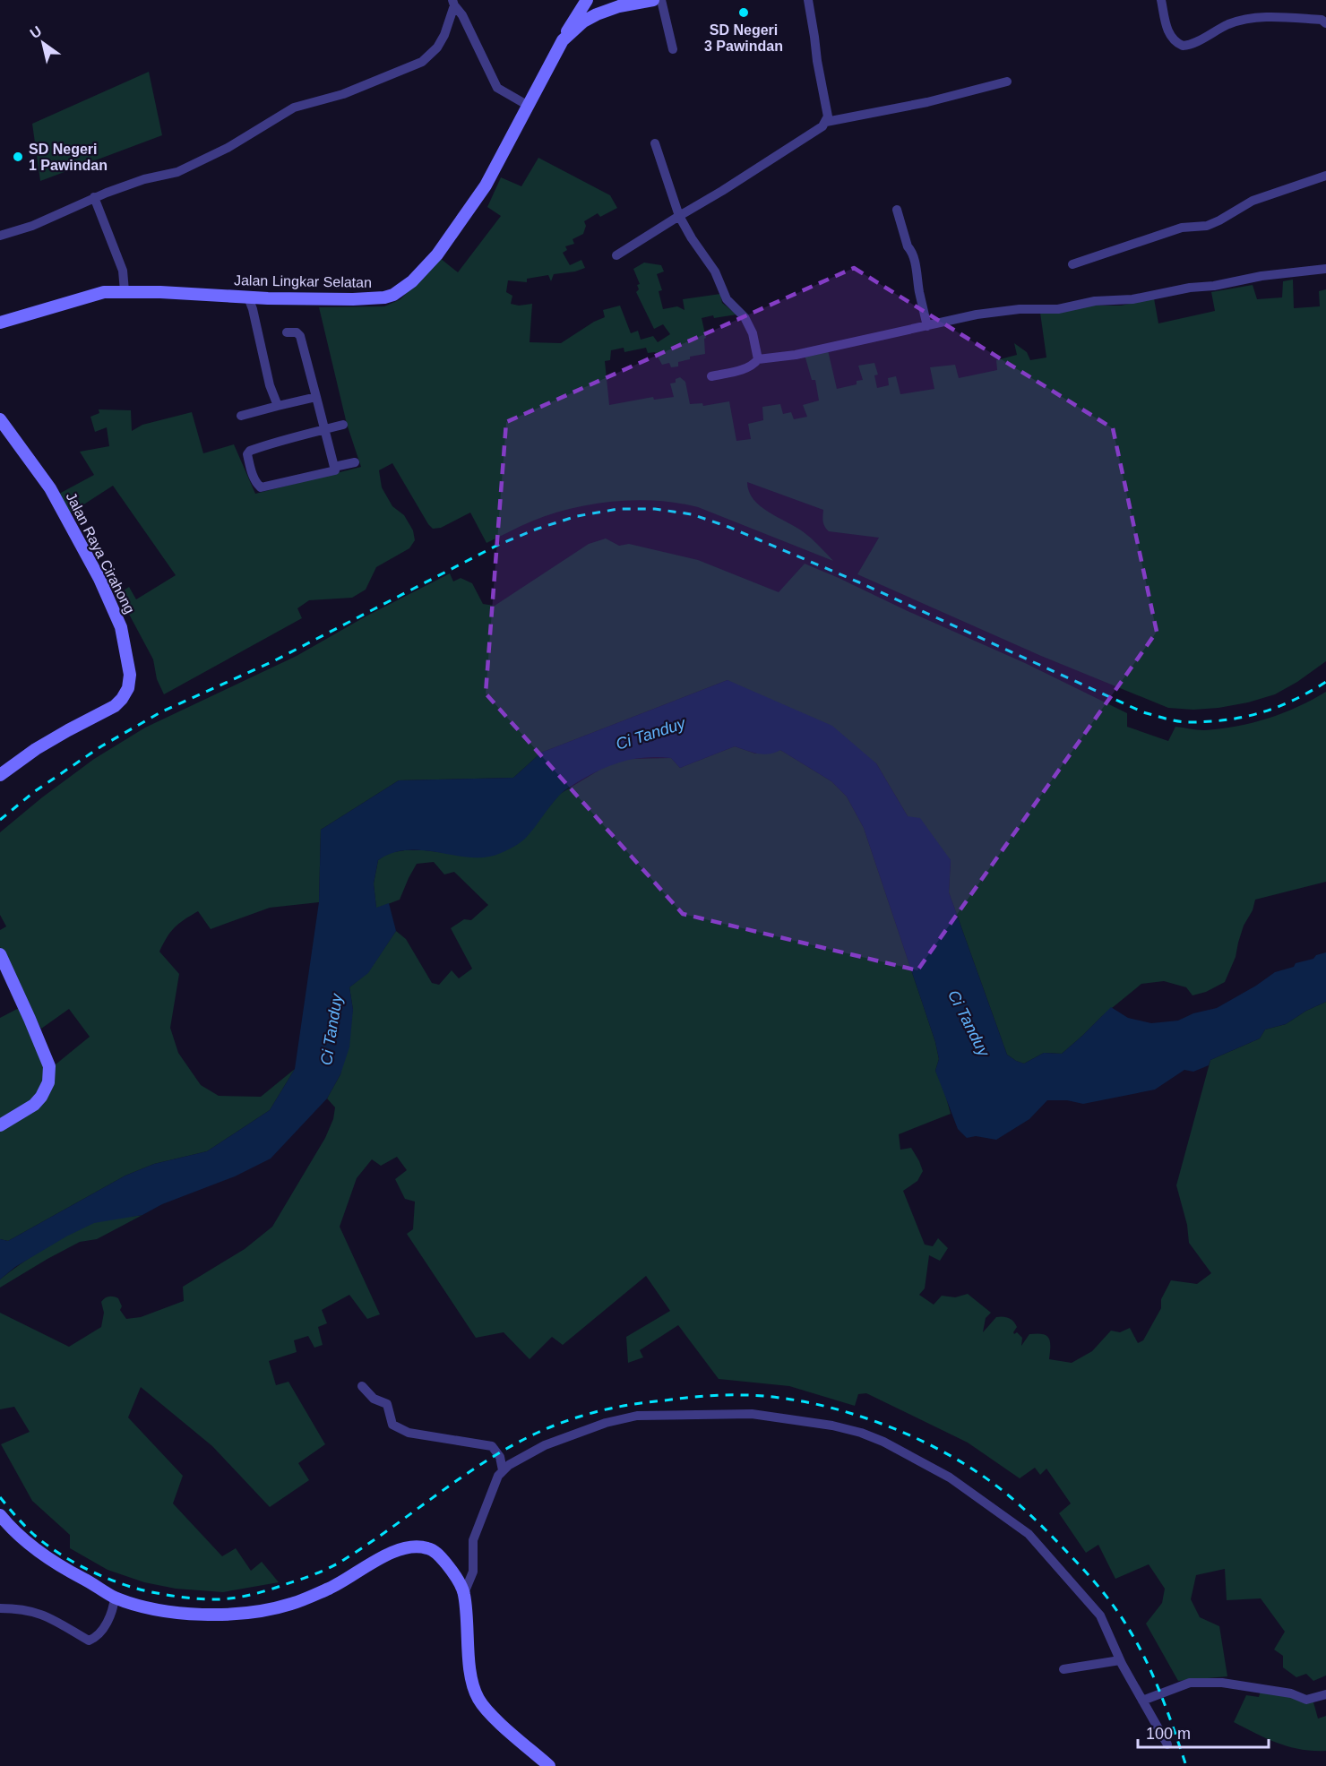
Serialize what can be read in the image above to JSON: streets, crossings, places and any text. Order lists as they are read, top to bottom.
{
  "streets": {
    "street": ["Jalan Lingkar Selatan", "Jalan Raya Cirahong"]
  },
  "water": ["Ci Tanduy"],
  "places": ["SD Negeri 3 Pawindan", "SD Negeri 1 Pawindan"],
  "scale_bar": "100 m",
  "north": "top left"
}
